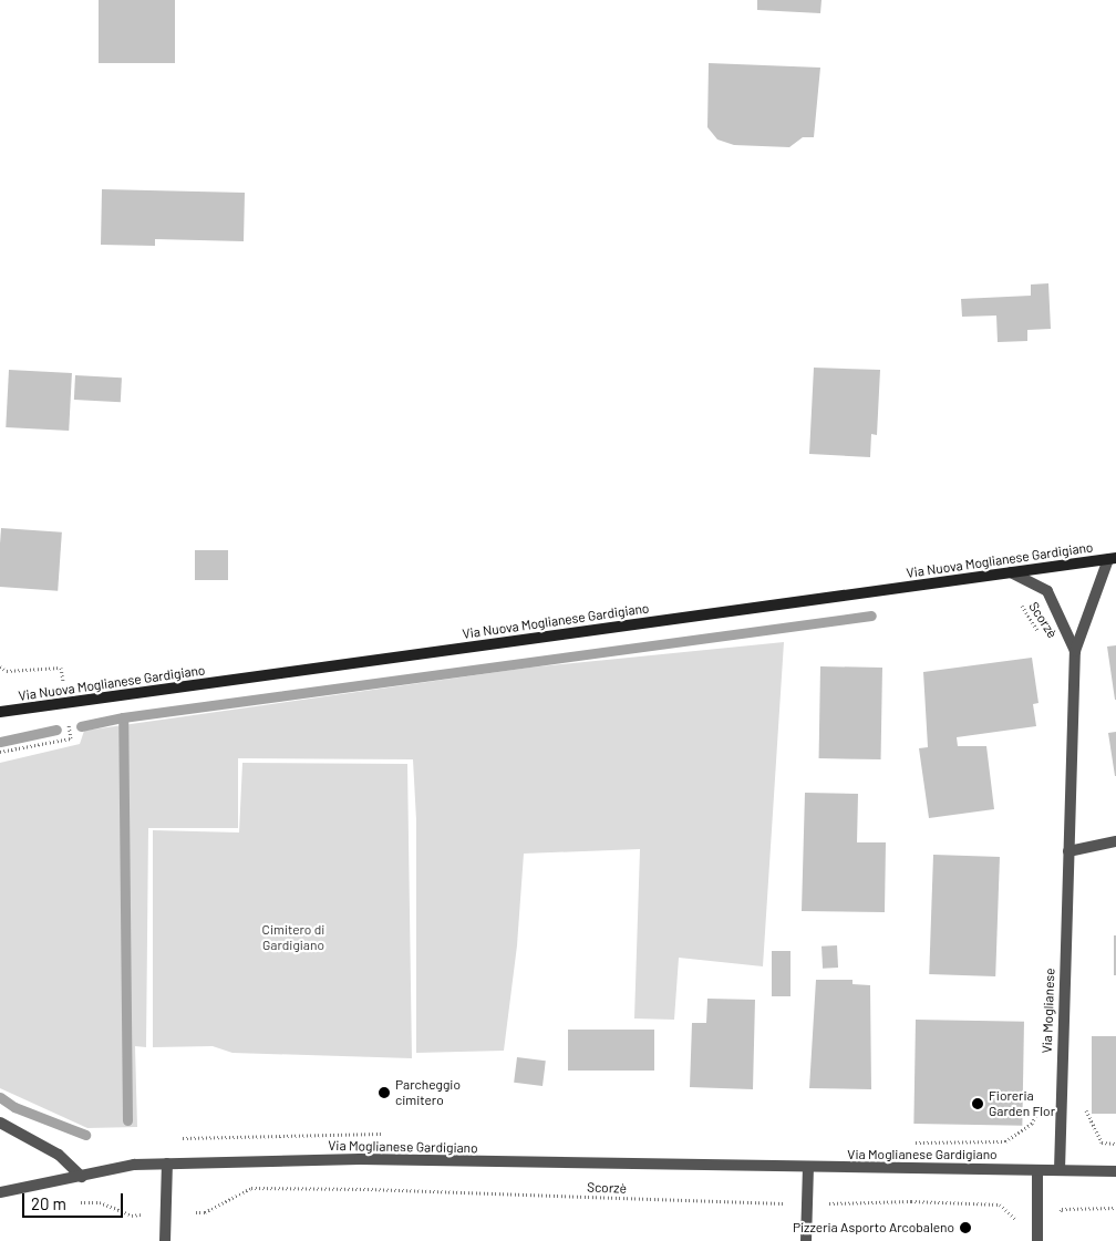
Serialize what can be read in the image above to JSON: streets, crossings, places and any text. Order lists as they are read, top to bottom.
{
  "streets": {
    "main road": ["Via Nuova Moglianese Gardigiano"],
    "street": ["Via Moglianese", "Via Moglianese Gardigiano"],
    "path": ["Scorzè"]
  },
  "crossings": [
    ["Via Nuova Moglianese Gardigiano", "Via Moglianese"],
    ["Via Moglianese", "Via Moglianese Gardigiano"]
  ],
  "parks": ["Cimitero di Gardigiano"],
  "places": ["Parcheggio cimitero", "Fioreria Garden Flor", "Pizzeria Asporto Arcobaleno"],
  "scale_bar": "20 m"
}
